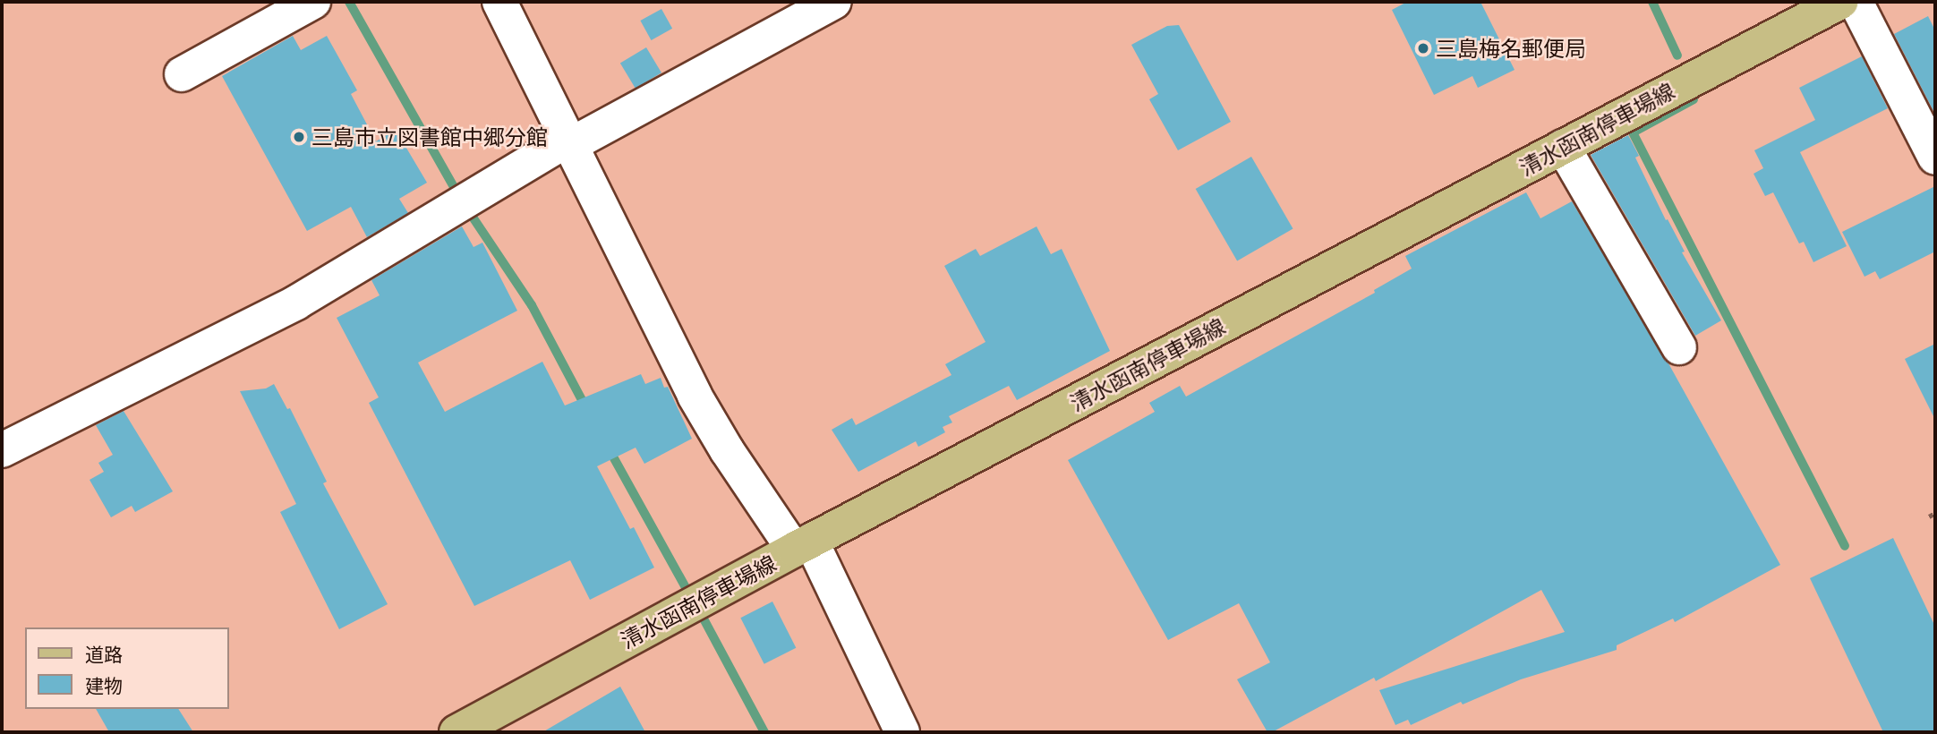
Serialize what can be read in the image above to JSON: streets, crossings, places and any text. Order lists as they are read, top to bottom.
{
  "streets": {
    "main road": ["清水函南停車場線"]
  },
  "places": ["三島梅名郵便局", "三島市立図書館中郷分館"],
  "legend": ["道路", "建物"]
}
